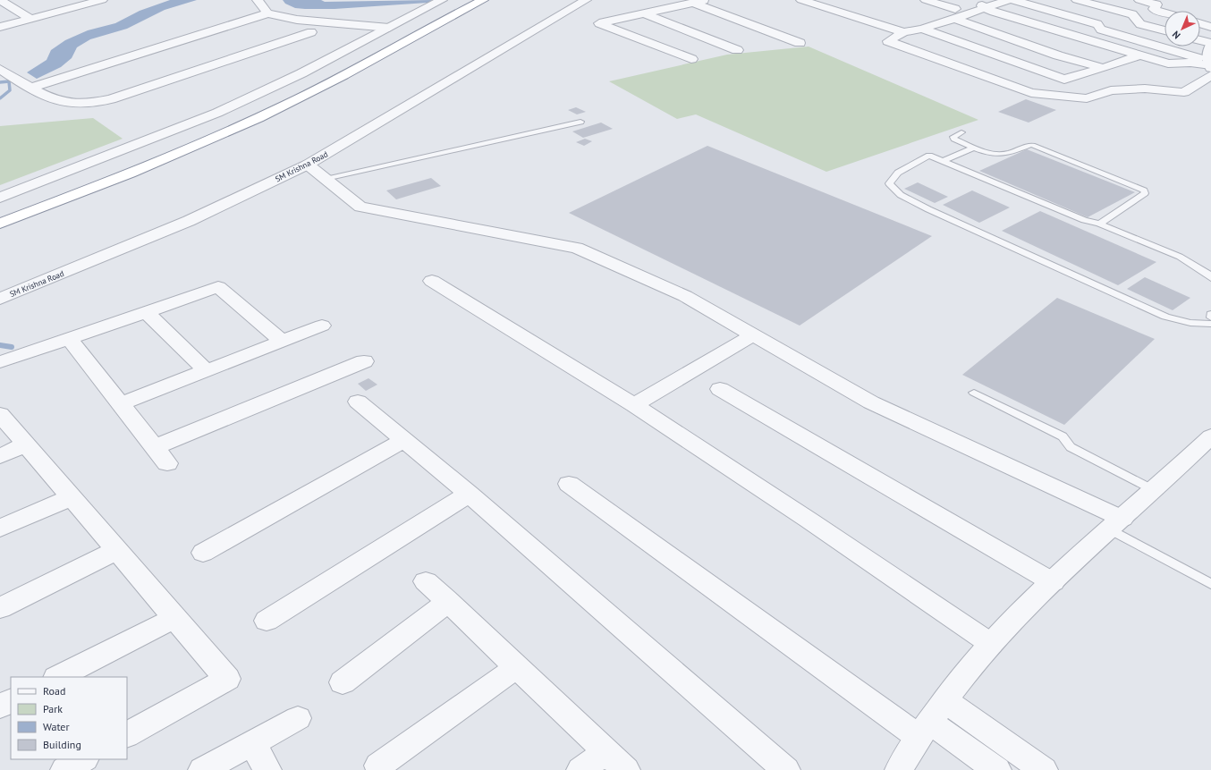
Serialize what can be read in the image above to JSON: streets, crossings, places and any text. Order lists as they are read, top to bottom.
{
  "streets": {
    "street": ["SM Krishna Road"]
  },
  "legend": [
    "Road",
    "Park",
    "Water",
    "Building"
  ],
  "north": "bottom left"
}
